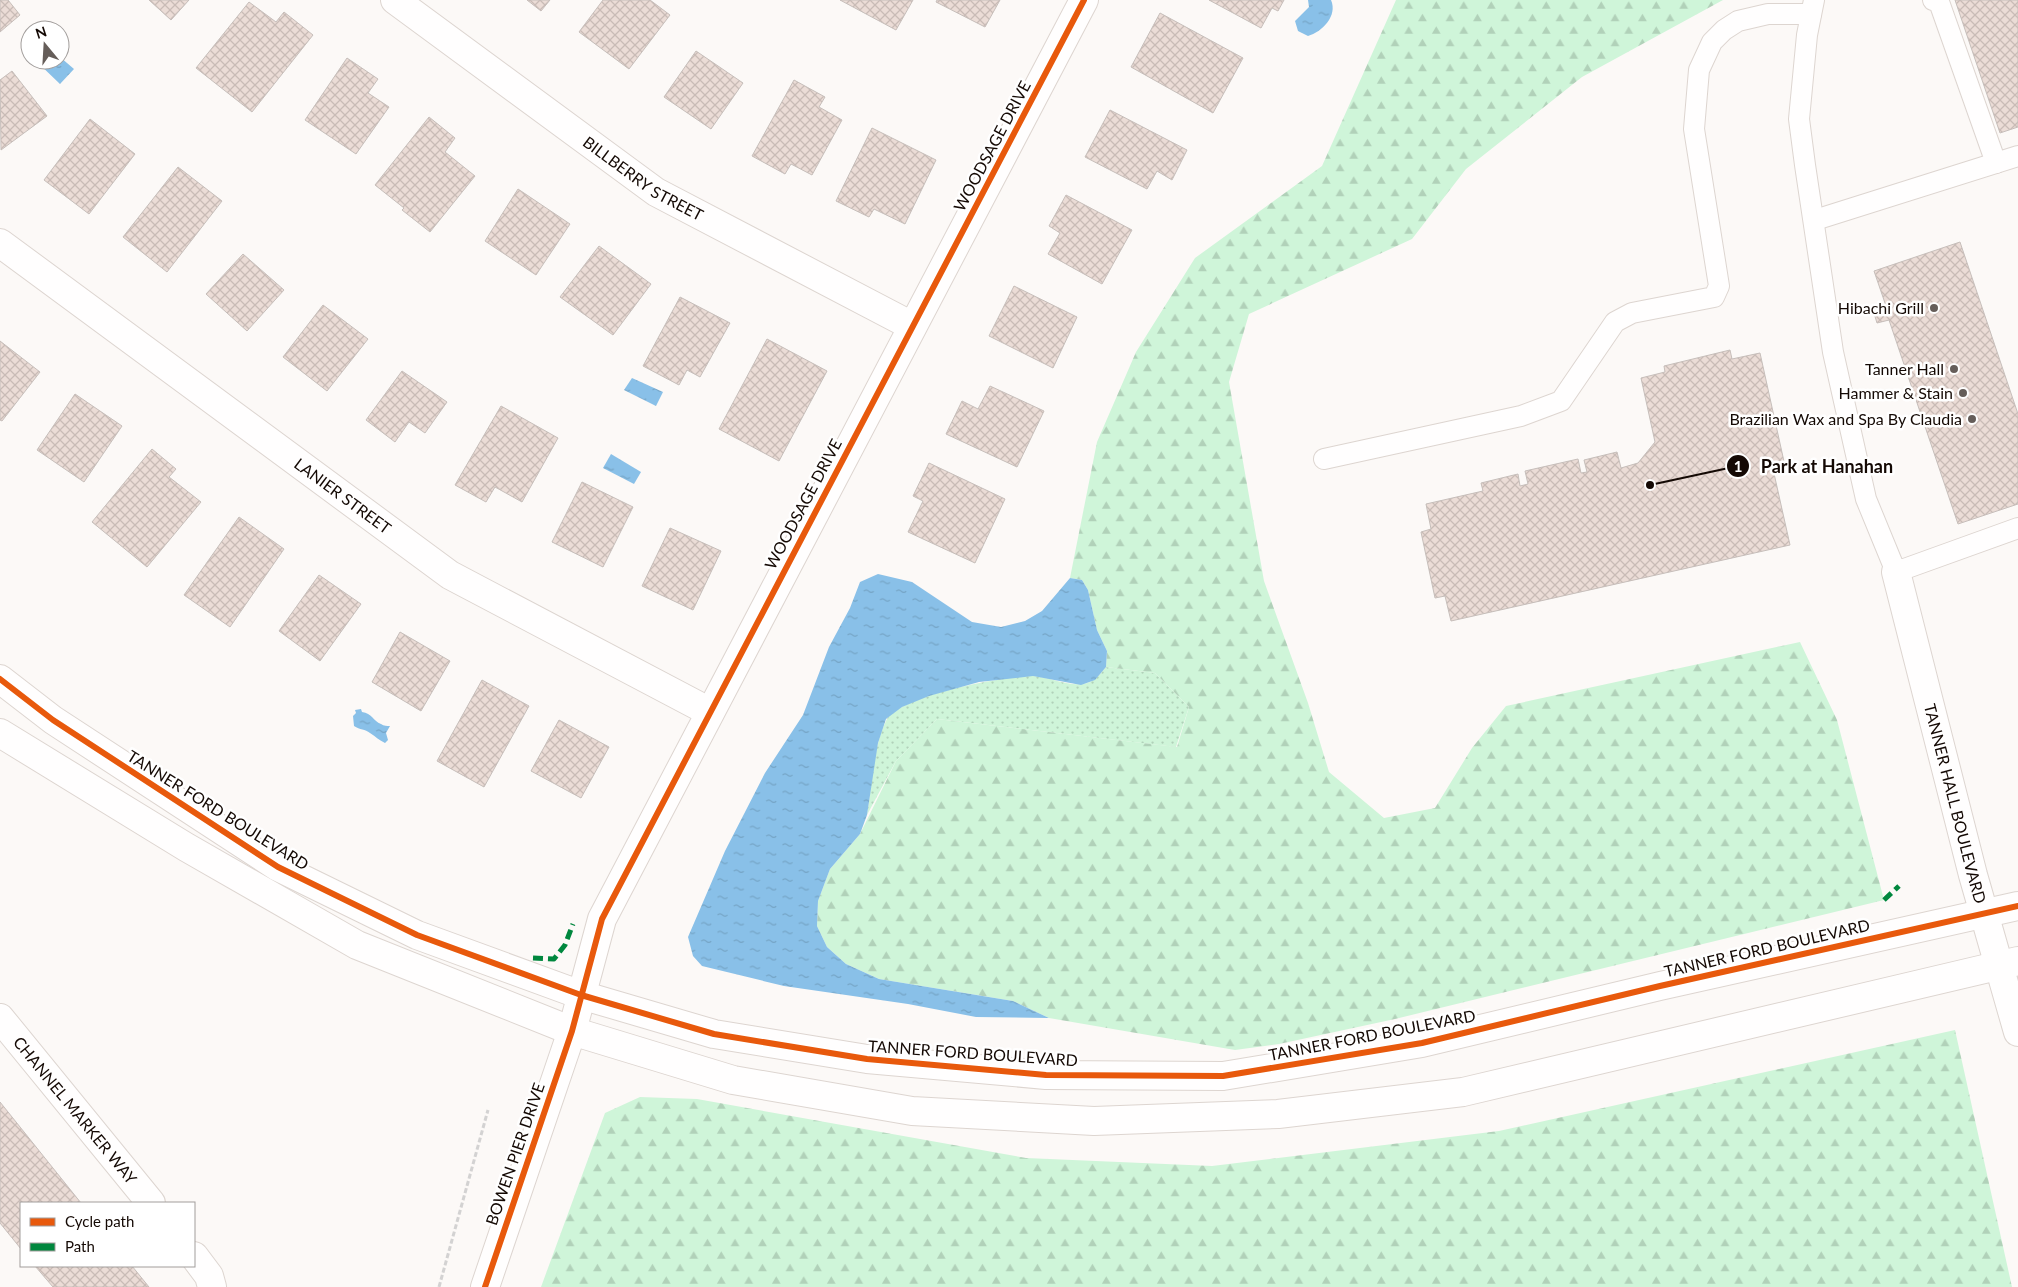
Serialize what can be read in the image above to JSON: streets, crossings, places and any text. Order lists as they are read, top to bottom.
{
  "streets": {
    "street": [
      "WOODSAGE DRIVE",
      "BILLBERRY STREET",
      "LANIER STREET",
      "TANNER HALL BOULEVARD",
      "TANNER FORD BOULEVARD",
      "CHANNEL MARKER WAY",
      "BOWEN PIER DRIVE"
    ]
  },
  "crossings": [
    ["WOODSAGE DRIVE", "BILLBERRY STREET"],
    ["WOODSAGE DRIVE", "LANIER STREET"],
    ["WOODSAGE DRIVE", "TANNER FORD BOULEVARD"],
    ["WOODSAGE DRIVE", "BOWEN PIER DRIVE"],
    ["TANNER HALL BOULEVARD", "TANNER FORD BOULEVARD"]
  ],
  "places": [
    "Hibachi Grill",
    "Tanner Hall",
    "Hammer & Stain",
    "Brazilian Wax and Spa By Claudia",
    "Park at Hanahan"
  ],
  "legend": ["Cycle path", "Path"],
  "north": "top"
}
